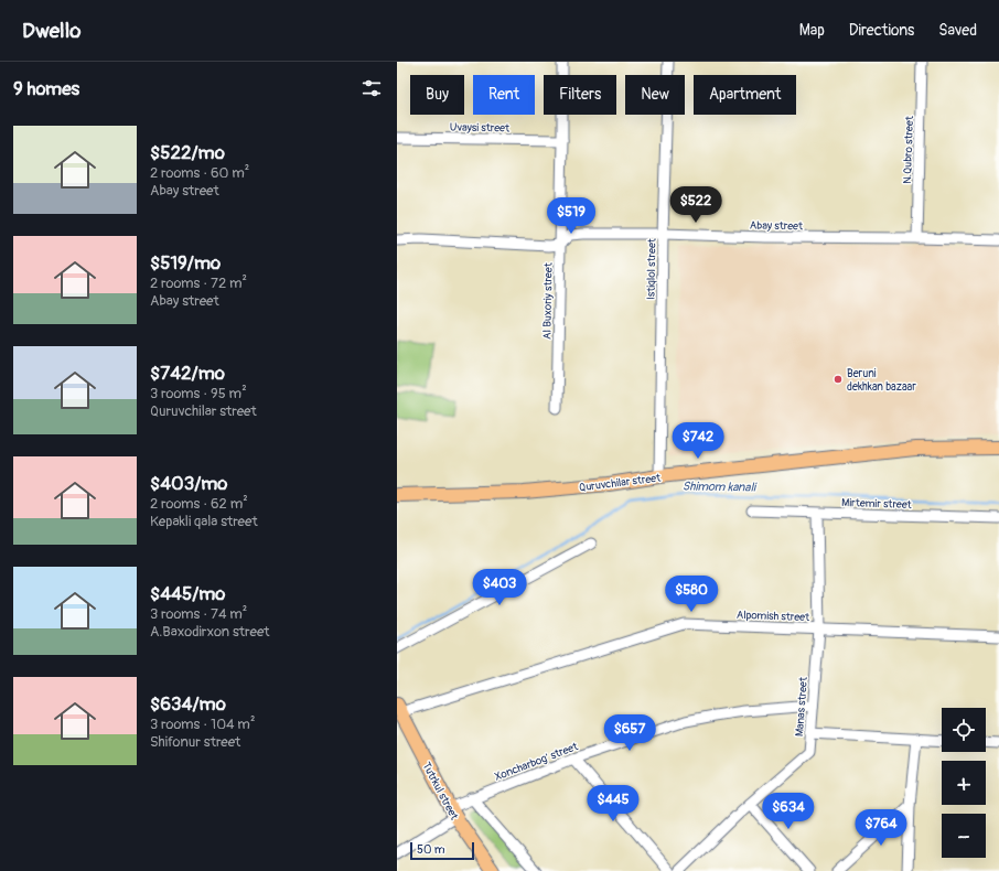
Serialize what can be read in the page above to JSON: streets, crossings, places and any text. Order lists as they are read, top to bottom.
{
  "streets": {
    "main road": ["Quruvchilar street", "Tutrkul street"],
    "street": [
      "Uvaysi street",
      "N.Qubro street",
      "Abay street",
      "Istiqlol street",
      "Al Buxoriy street",
      "Mirtemir street",
      "Alpomish street",
      "Manas street",
      "Xoncharbog' street"
    ]
  },
  "crossings": [
    ["Uvaysi street", "Al Buxoriy street"],
    ["N.Qubro street", "Abay street"],
    ["Abay street", "Istiqlol street"],
    ["Abay street", "Al Buxoriy street"],
    ["Istiqlol street", "Quruvchilar street"],
    ["Mirtemir street", "Manas street"],
    ["Alpomish street", "Manas street"],
    ["Alpomish street", "Tutrkul street"],
    ["Manas street", "Xoncharbog' street"],
    ["Xoncharbog' street", "Tutrkul street"]
  ],
  "water": ["Shimom kanali"],
  "places": ["Beruni dekhkan bazaar"],
  "scale_bar": "50 m",
  "page": {
    "header": "Dwello",
    "nav": ["Map", "Directions", "Saved"],
    "heading": "9 homes",
    "chip": [
      "Buy",
      "Rent",
      "Filters",
      "New",
      "Apartment"
    ],
    "list": [
      {
        "name": "$522/mo",
        "note": "2 rooms · 60 m² · Abay street"
      },
      {
        "name": "$519/mo",
        "note": "2 rooms · 72 m² · Abay street"
      },
      {
        "name": "$742/mo",
        "note": "3 rooms · 95 m² · Quruvchilar street"
      },
      {
        "name": "$403/mo",
        "note": "2 rooms · 62 m² · Kepakli qala street"
      },
      {
        "name": "$445/mo",
        "note": "3 rooms · 74 m² · A.Baxodirxon street"
      },
      {
        "name": "$634/mo",
        "note": "3 rooms · 104 m² · Shifonur street"
      }
    ],
    "price": [
      "$522",
      "$519",
      "$742",
      "$403",
      "$580",
      "$657",
      "$445",
      "$634",
      "$764"
    ],
    "map_buttons": ["+", "−"],
    "scale": "50 m"
  }
}
